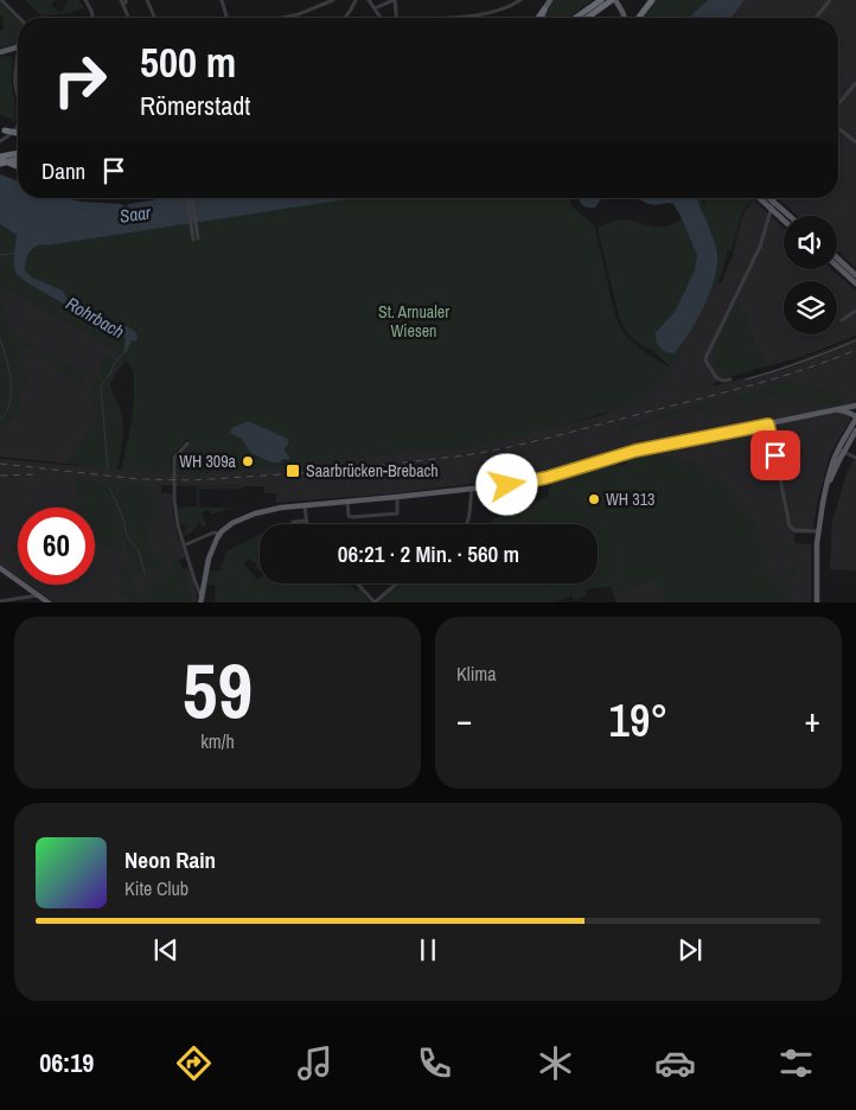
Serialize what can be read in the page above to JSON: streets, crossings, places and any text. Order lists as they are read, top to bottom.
{
  "water": ["Saar", "Rohrbach"],
  "parks": ["St. Arnualer Wiesen"],
  "places": {
    "other": ["WH 309a", "WH 313"],
    "transit": ["Saarbrücken-Brebach"]
  },
  "page": {
    "turn": ["500 m", "Römerstadt"],
    "then": "Dann",
    "limit": "60",
    "trip": "06:21 · 2 Min. · 560 m",
    "tile": [
      ["59", "km/h"],
      "Klima"
    ],
    "heat": ["−", "19°", "+"],
    "song": ["Neon Rain", "Kite Club"],
    "tabs": "06:19"
  }
}
